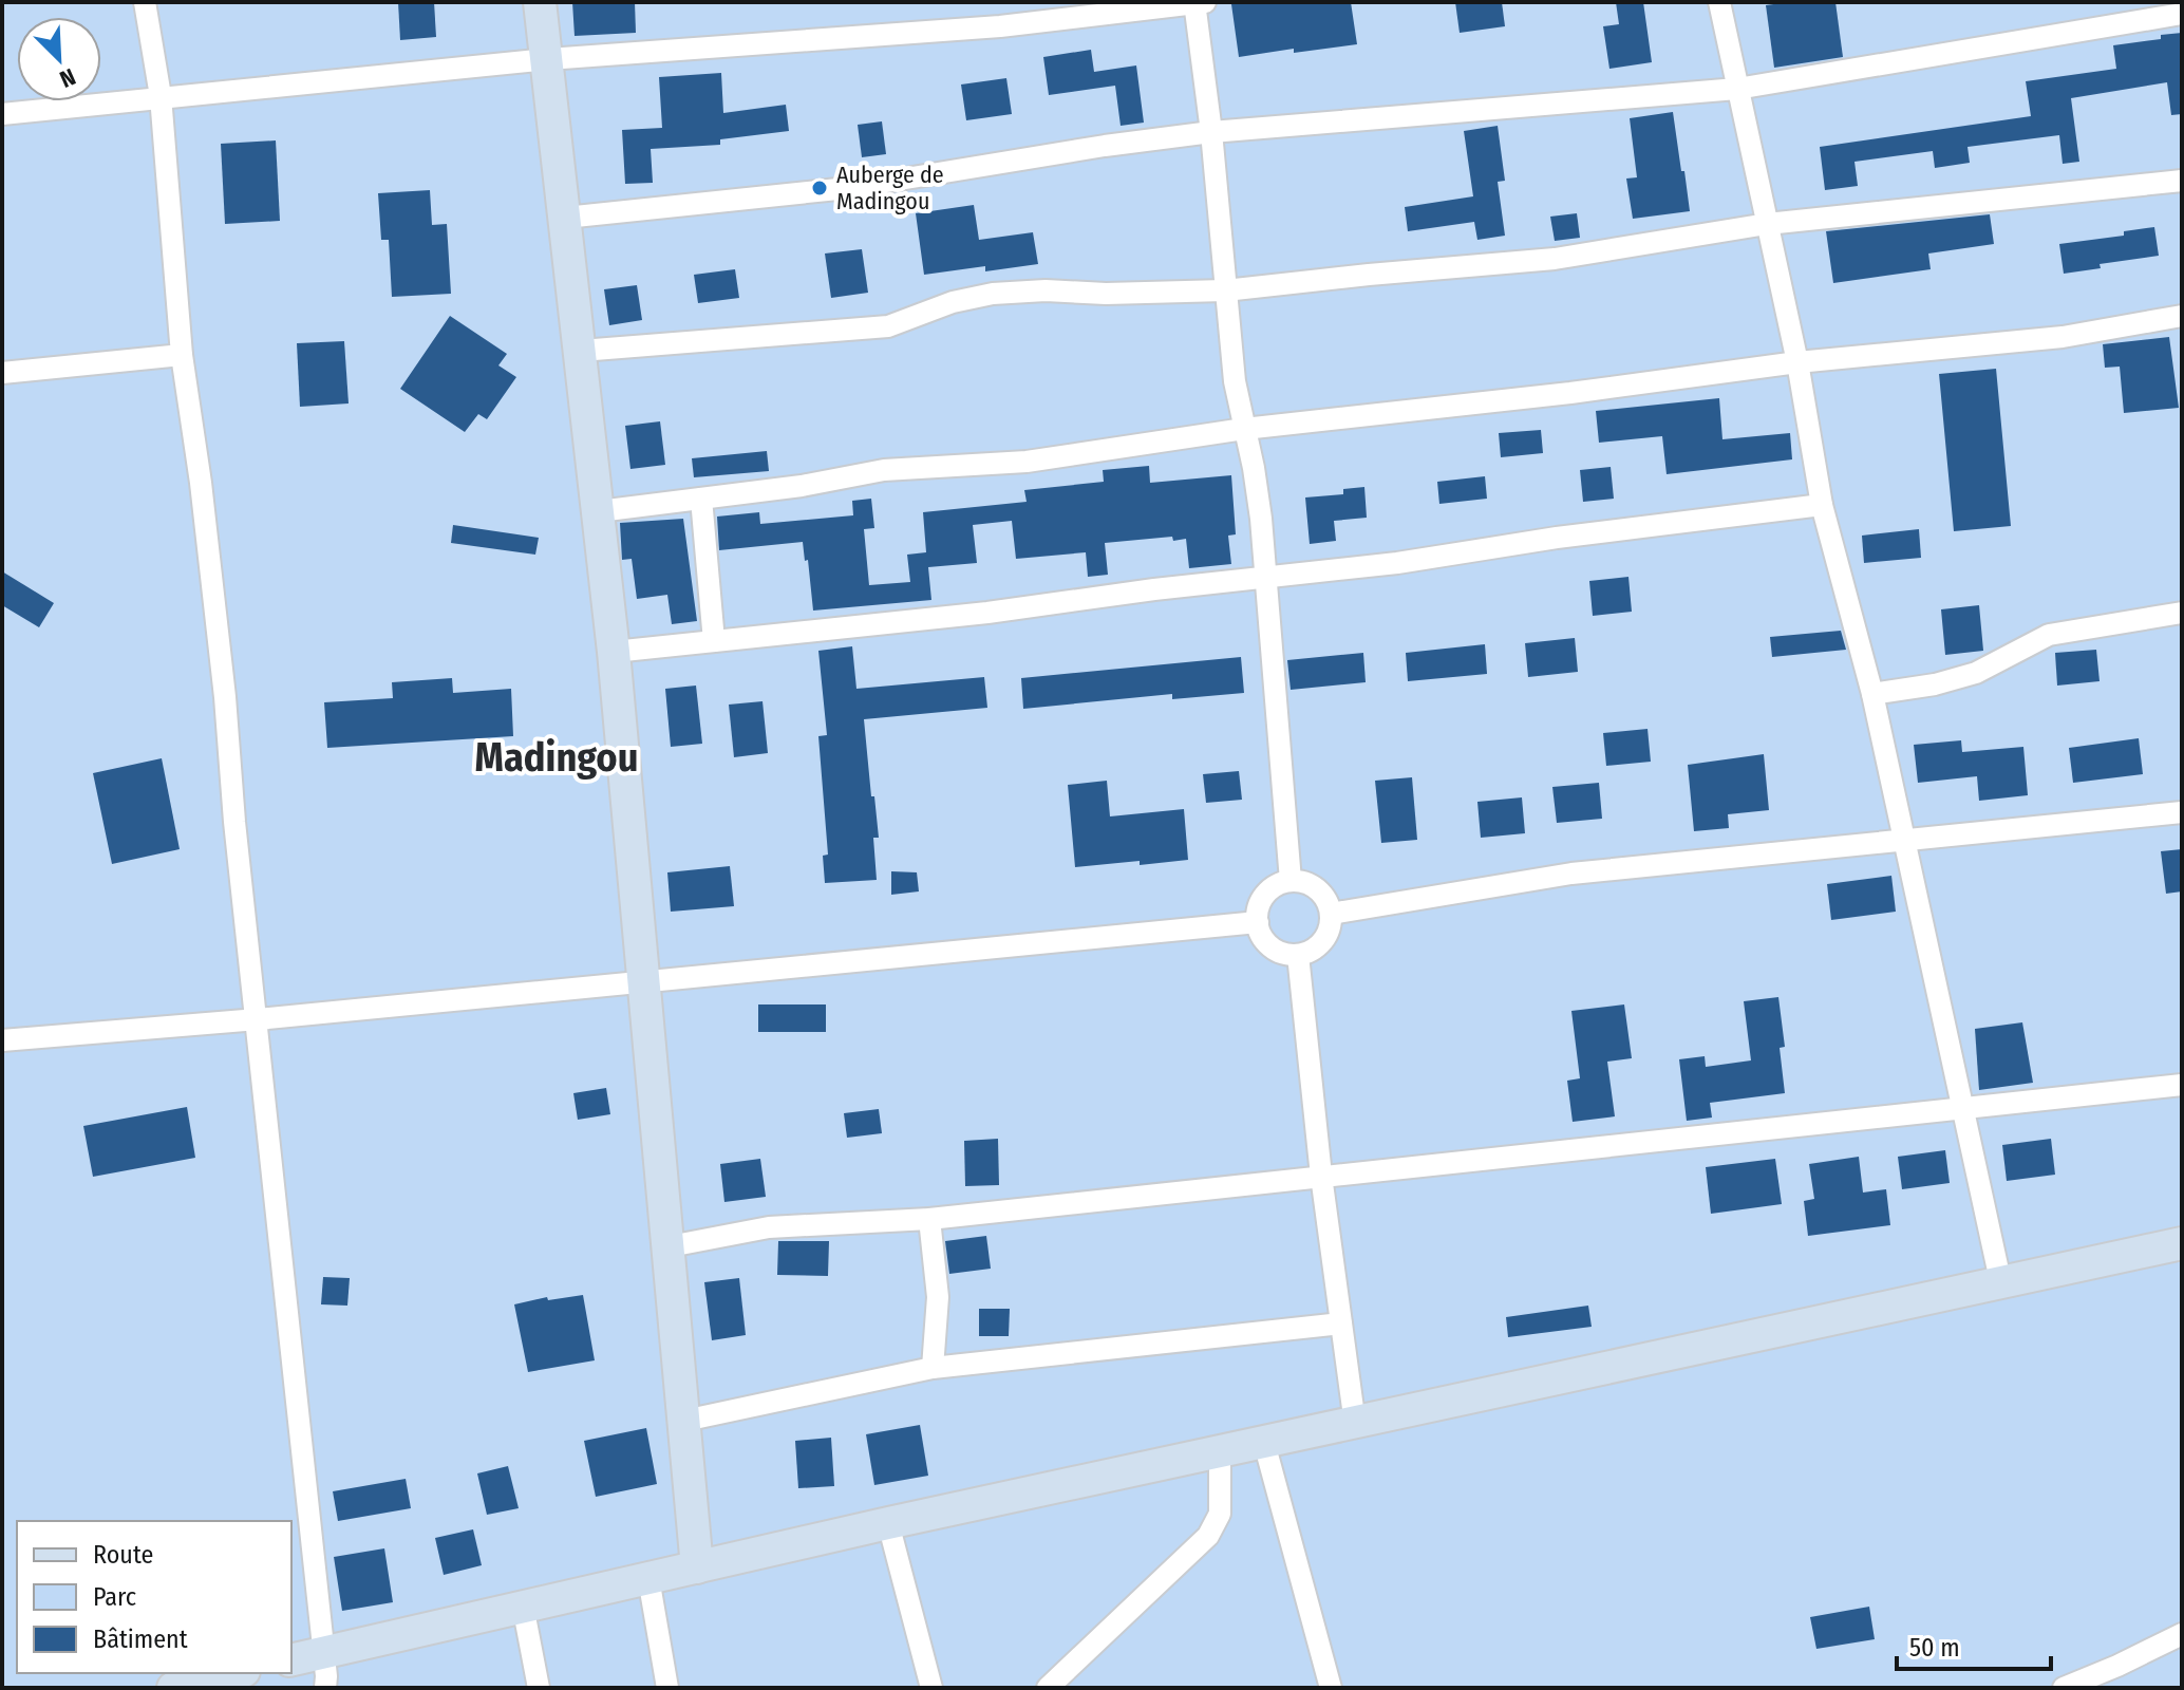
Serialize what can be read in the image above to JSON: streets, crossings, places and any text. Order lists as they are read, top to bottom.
{
  "districts": ["Madingou"],
  "places": ["Auberge de Madingou"],
  "legend": ["Route", "Parc", "Bâtiment"],
  "scale_bar": "50 m",
  "north": "bottom right"
}
